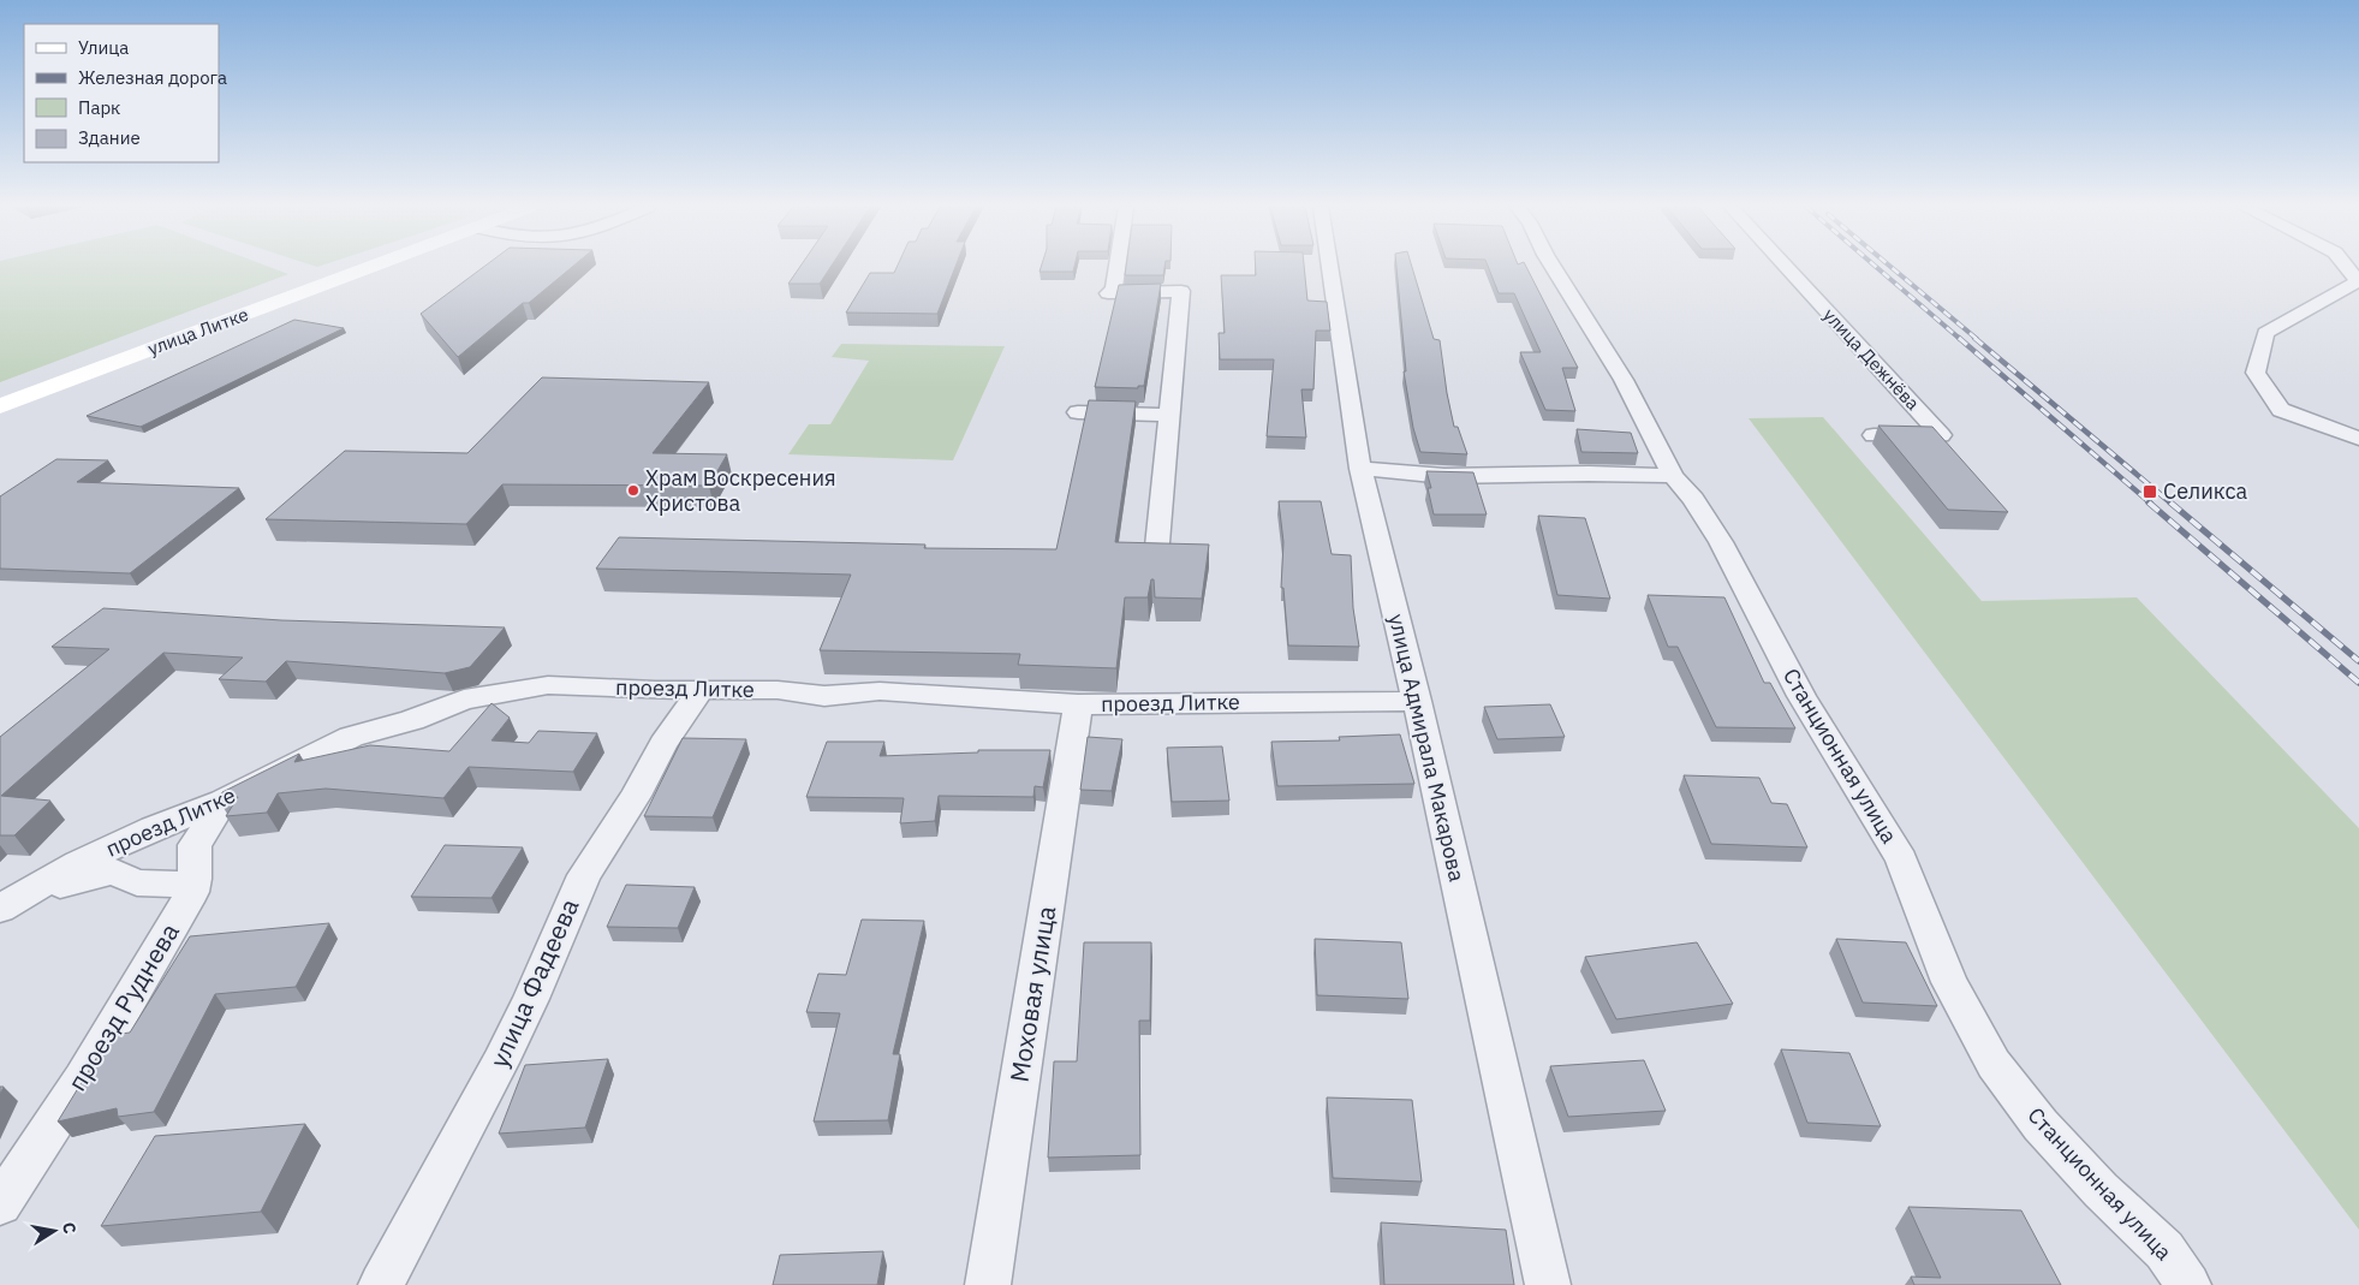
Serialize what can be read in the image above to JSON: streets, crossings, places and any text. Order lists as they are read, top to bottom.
{
  "streets": {
    "main road": ["улица Литке"],
    "street": [
      "улица Дежнёва",
      "проезд Литке",
      "улица Адмирала Макарова",
      "Станционная улица",
      "улица Фадеева",
      "Моховая улица",
      "проезд Руднева"
    ]
  },
  "crossings": [
    ["проезд Литке", "улица Адмирала Макарова"],
    ["проезд Литке", "улица Фадеева"],
    ["проезд Литке", "Моховая улица"],
    ["проезд Литке", "проезд Руднева"]
  ],
  "places": {
    "other": ["Храм Воскресения Христова"],
    "transit": ["Селикса"]
  },
  "legend": [
    "Улица",
    "Железная дорога",
    "Парк",
    "Здание"
  ],
  "north": "right"
}
